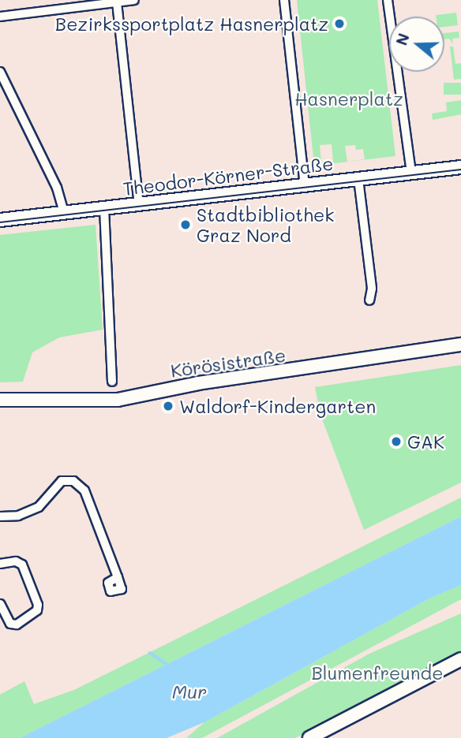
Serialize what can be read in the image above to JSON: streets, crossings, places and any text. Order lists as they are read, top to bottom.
{
  "streets": {
    "main road": ["Theodor-Körner-Straße", "Körösistraße"]
  },
  "water": ["Mur"],
  "parks": ["Hasnerplatz", "Blumenfreunde"],
  "places": [
    "Bezirkssportplatz Hasnerplatz",
    "Stadtbibliothek Graz Nord",
    "Waldorf-Kindergarten",
    "GAK"
  ],
  "north": "left"
}
